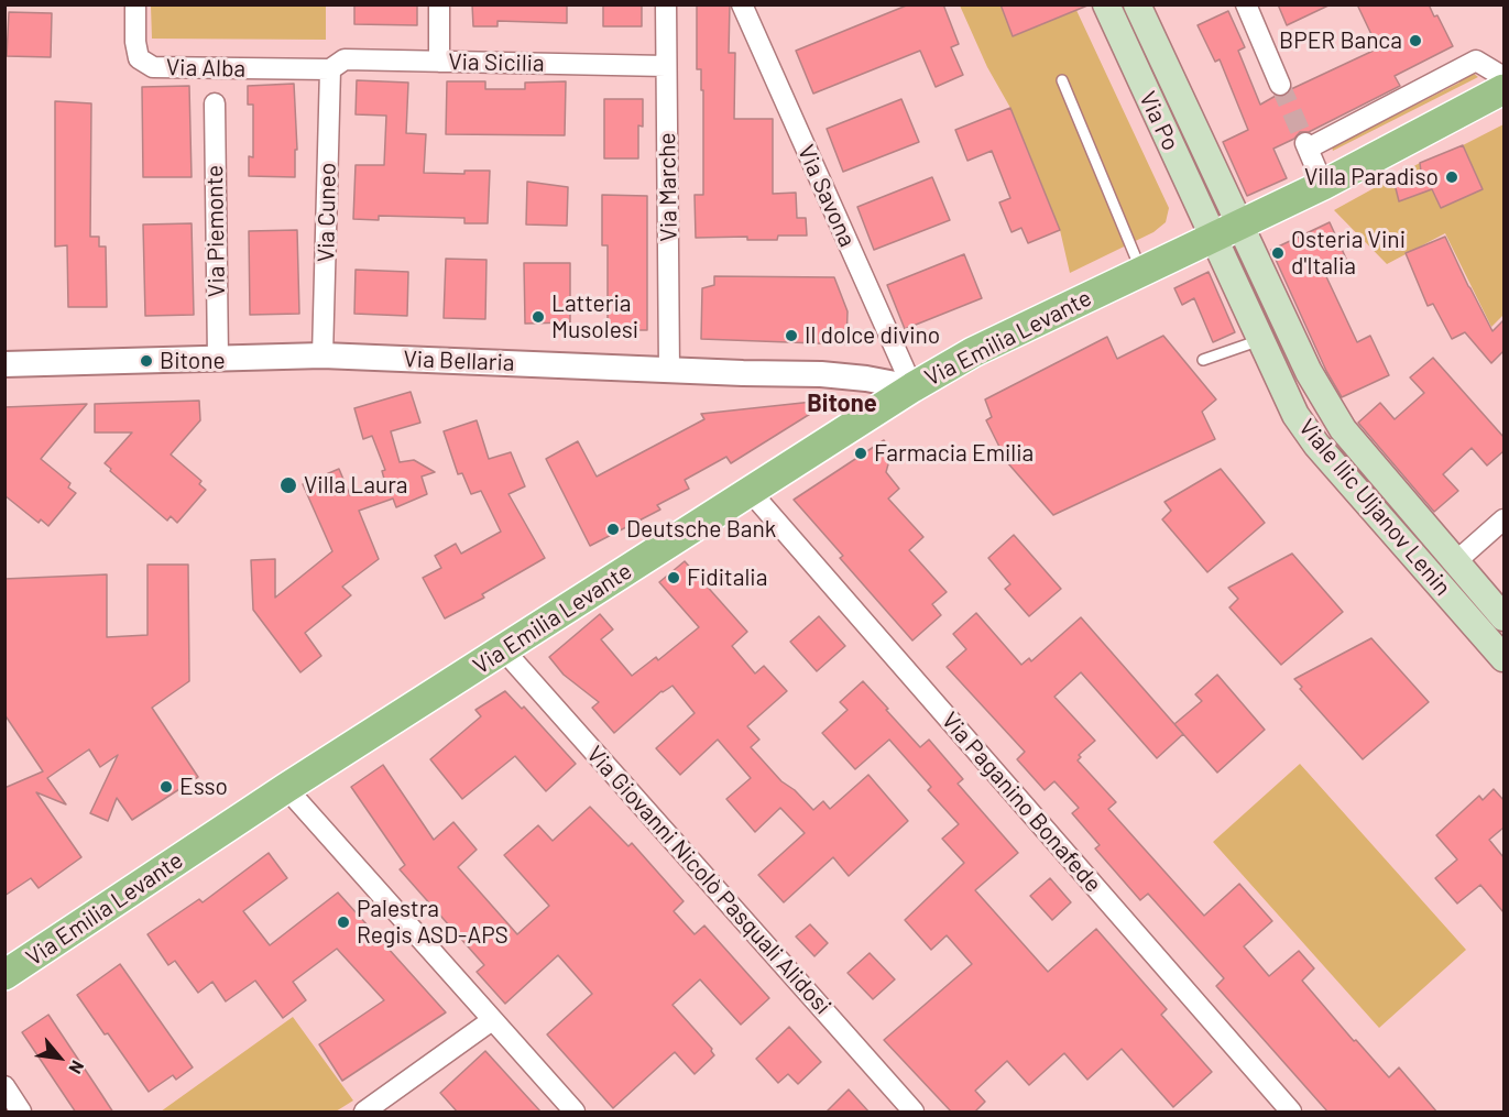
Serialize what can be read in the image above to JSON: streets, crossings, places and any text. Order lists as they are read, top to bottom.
{
  "streets": {
    "main road": ["Via Po", "Via Emilia Levante", "Viale Ilic Uljanov Lenin"],
    "street": [
      "Via Sicilia",
      "Via Alba",
      "Via Marche",
      "Via Savona",
      "Via Cuneo",
      "Via Piemonte",
      "Via Bellaria",
      "Via Paganino Bonafede",
      "Via Giovanni Nicolò Pasquali Alidosi"
    ]
  },
  "crossings": [
    ["Via Sicilia", "Via Alba"],
    ["Via Sicilia", "Via Marche"],
    ["Via Sicilia", "Via Cuneo"],
    ["Via Alba", "Via Cuneo"],
    ["Via Po", "Via Emilia Levante"],
    ["Via Po", "Viale Ilic Uljanov Lenin"],
    ["Via Marche", "Via Bellaria"],
    ["Via Savona", "Via Emilia Levante"],
    ["Via Savona", "Via Bellaria"],
    ["Via Cuneo", "Via Bellaria"],
    ["Via Piemonte", "Via Bellaria"],
    ["Via Emilia Levante", "Via Bellaria"],
    ["Via Emilia Levante", "Viale Ilic Uljanov Lenin"],
    ["Via Emilia Levante", "Via Paganino Bonafede"],
    ["Via Emilia Levante", "Via Giovanni Nicolò Pasquali Alidosi"]
  ],
  "districts": ["Bitone"],
  "places": [
    "BPER Banca",
    "Villa Paradiso",
    "Osteria Vini d'Italia",
    "Latteria Musolesi",
    "Il dolce divino",
    "Bitone",
    "Farmacia Emilia",
    "Villa Laura",
    "Deutsche Bank",
    "Fiditalia",
    "Esso",
    "Palestra Regis ASD-APS"
  ],
  "north": "bottom right"
}
